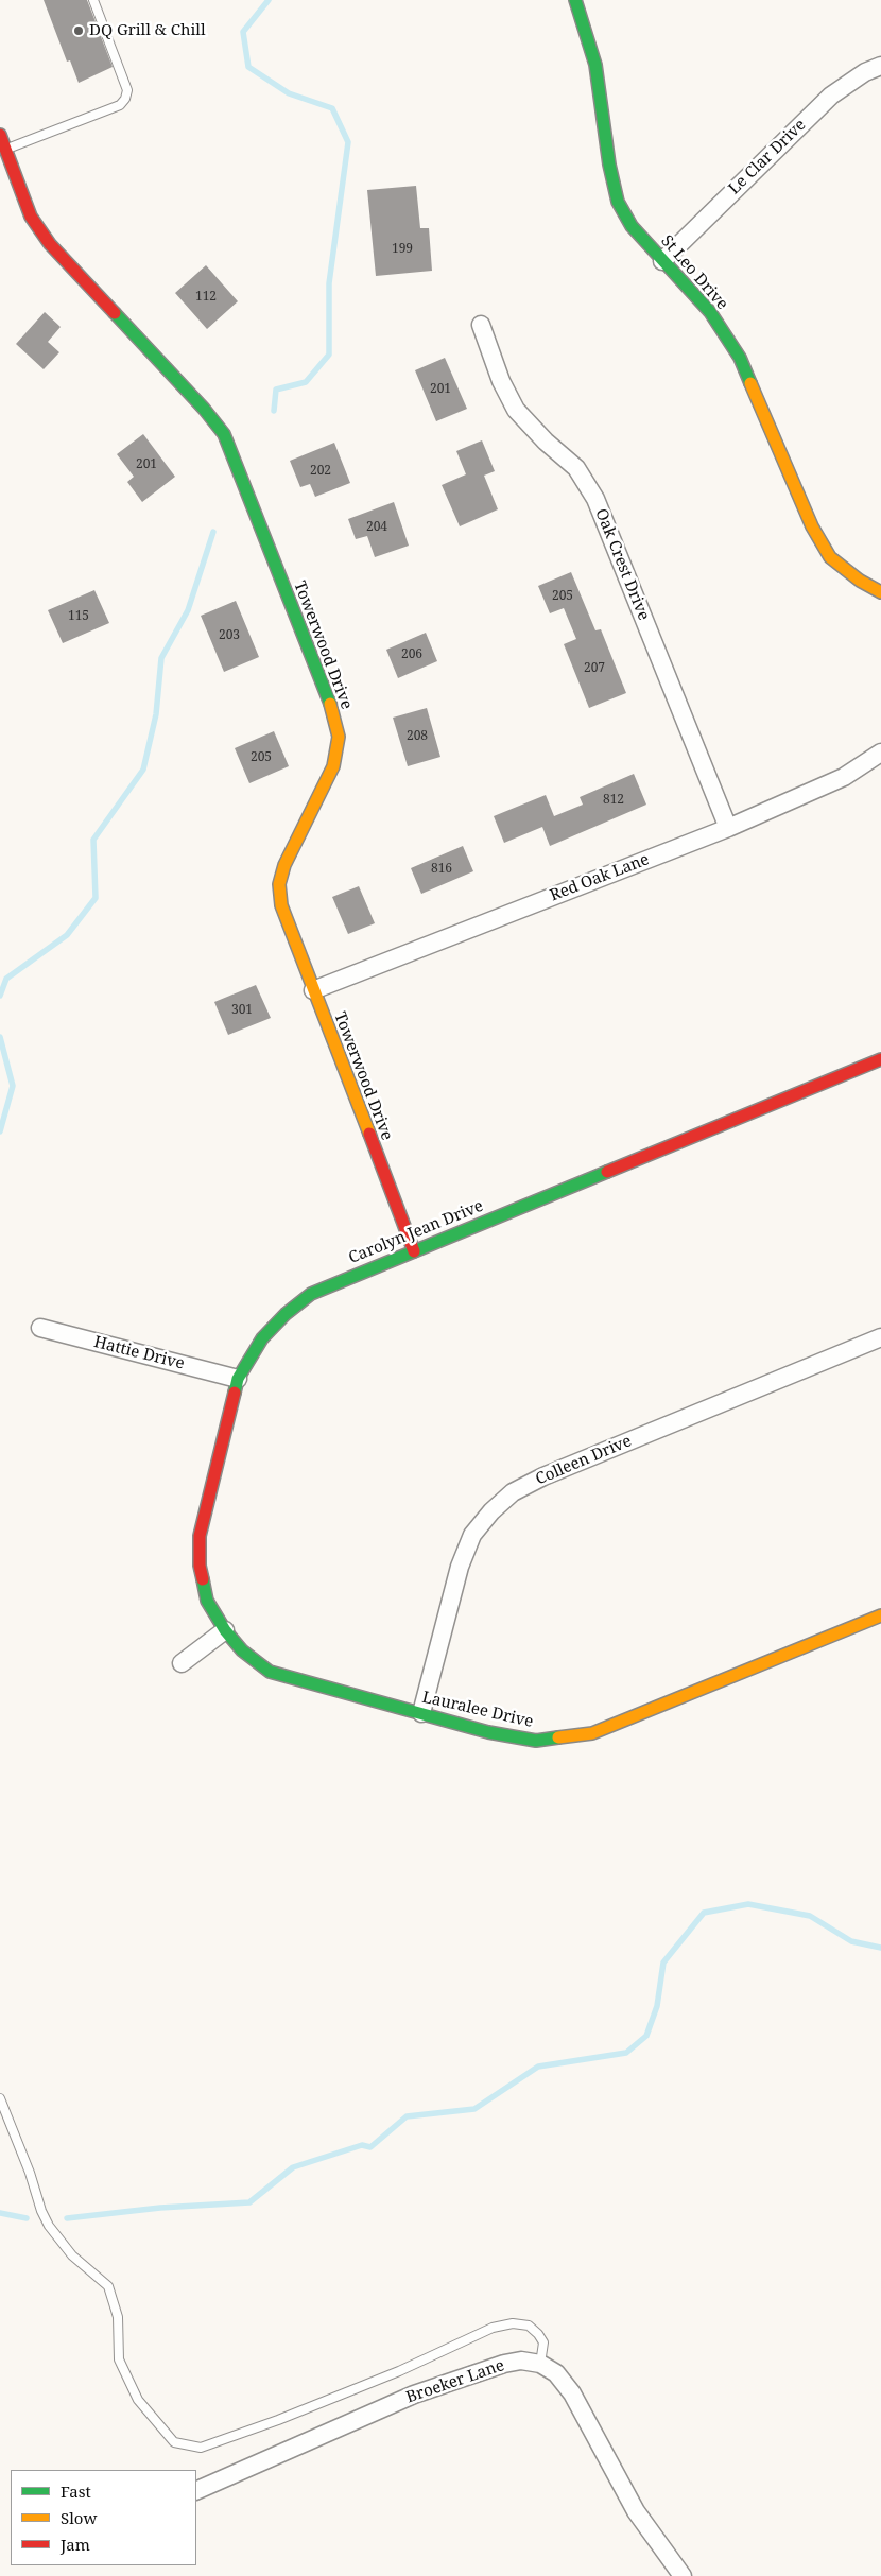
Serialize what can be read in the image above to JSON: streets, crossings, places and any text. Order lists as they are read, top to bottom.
{
  "streets": {
    "street": [
      "Le Clar Drive",
      "St Leo Drive",
      "Oak Crest Drive",
      "Towerwood Drive",
      "Red Oak Lane",
      "Carolyn Jean Drive",
      "Hattie Drive",
      "Colleen Drive",
      "Lauralee Drive",
      "Broeker Lane"
    ]
  },
  "crossings": [
    ["Le Clar Drive", "St Leo Drive"],
    ["Oak Crest Drive", "Red Oak Lane"],
    ["Towerwood Drive", "Red Oak Lane"],
    ["Towerwood Drive", "Carolyn Jean Drive"],
    ["Carolyn Jean Drive", "Hattie Drive"],
    ["Carolyn Jean Drive", "Lauralee Drive"],
    ["Colleen Drive", "Lauralee Drive"]
  ],
  "places": ["DQ Grill & Chill"],
  "house_numbers": [
    "199",
    "112",
    "201",
    "201",
    "202",
    "204",
    "205",
    "115",
    "203",
    "206",
    "207",
    "208",
    "205",
    "812",
    "816",
    "301"
  ],
  "legend": ["Fast", "Slow", "Jam"]
}
